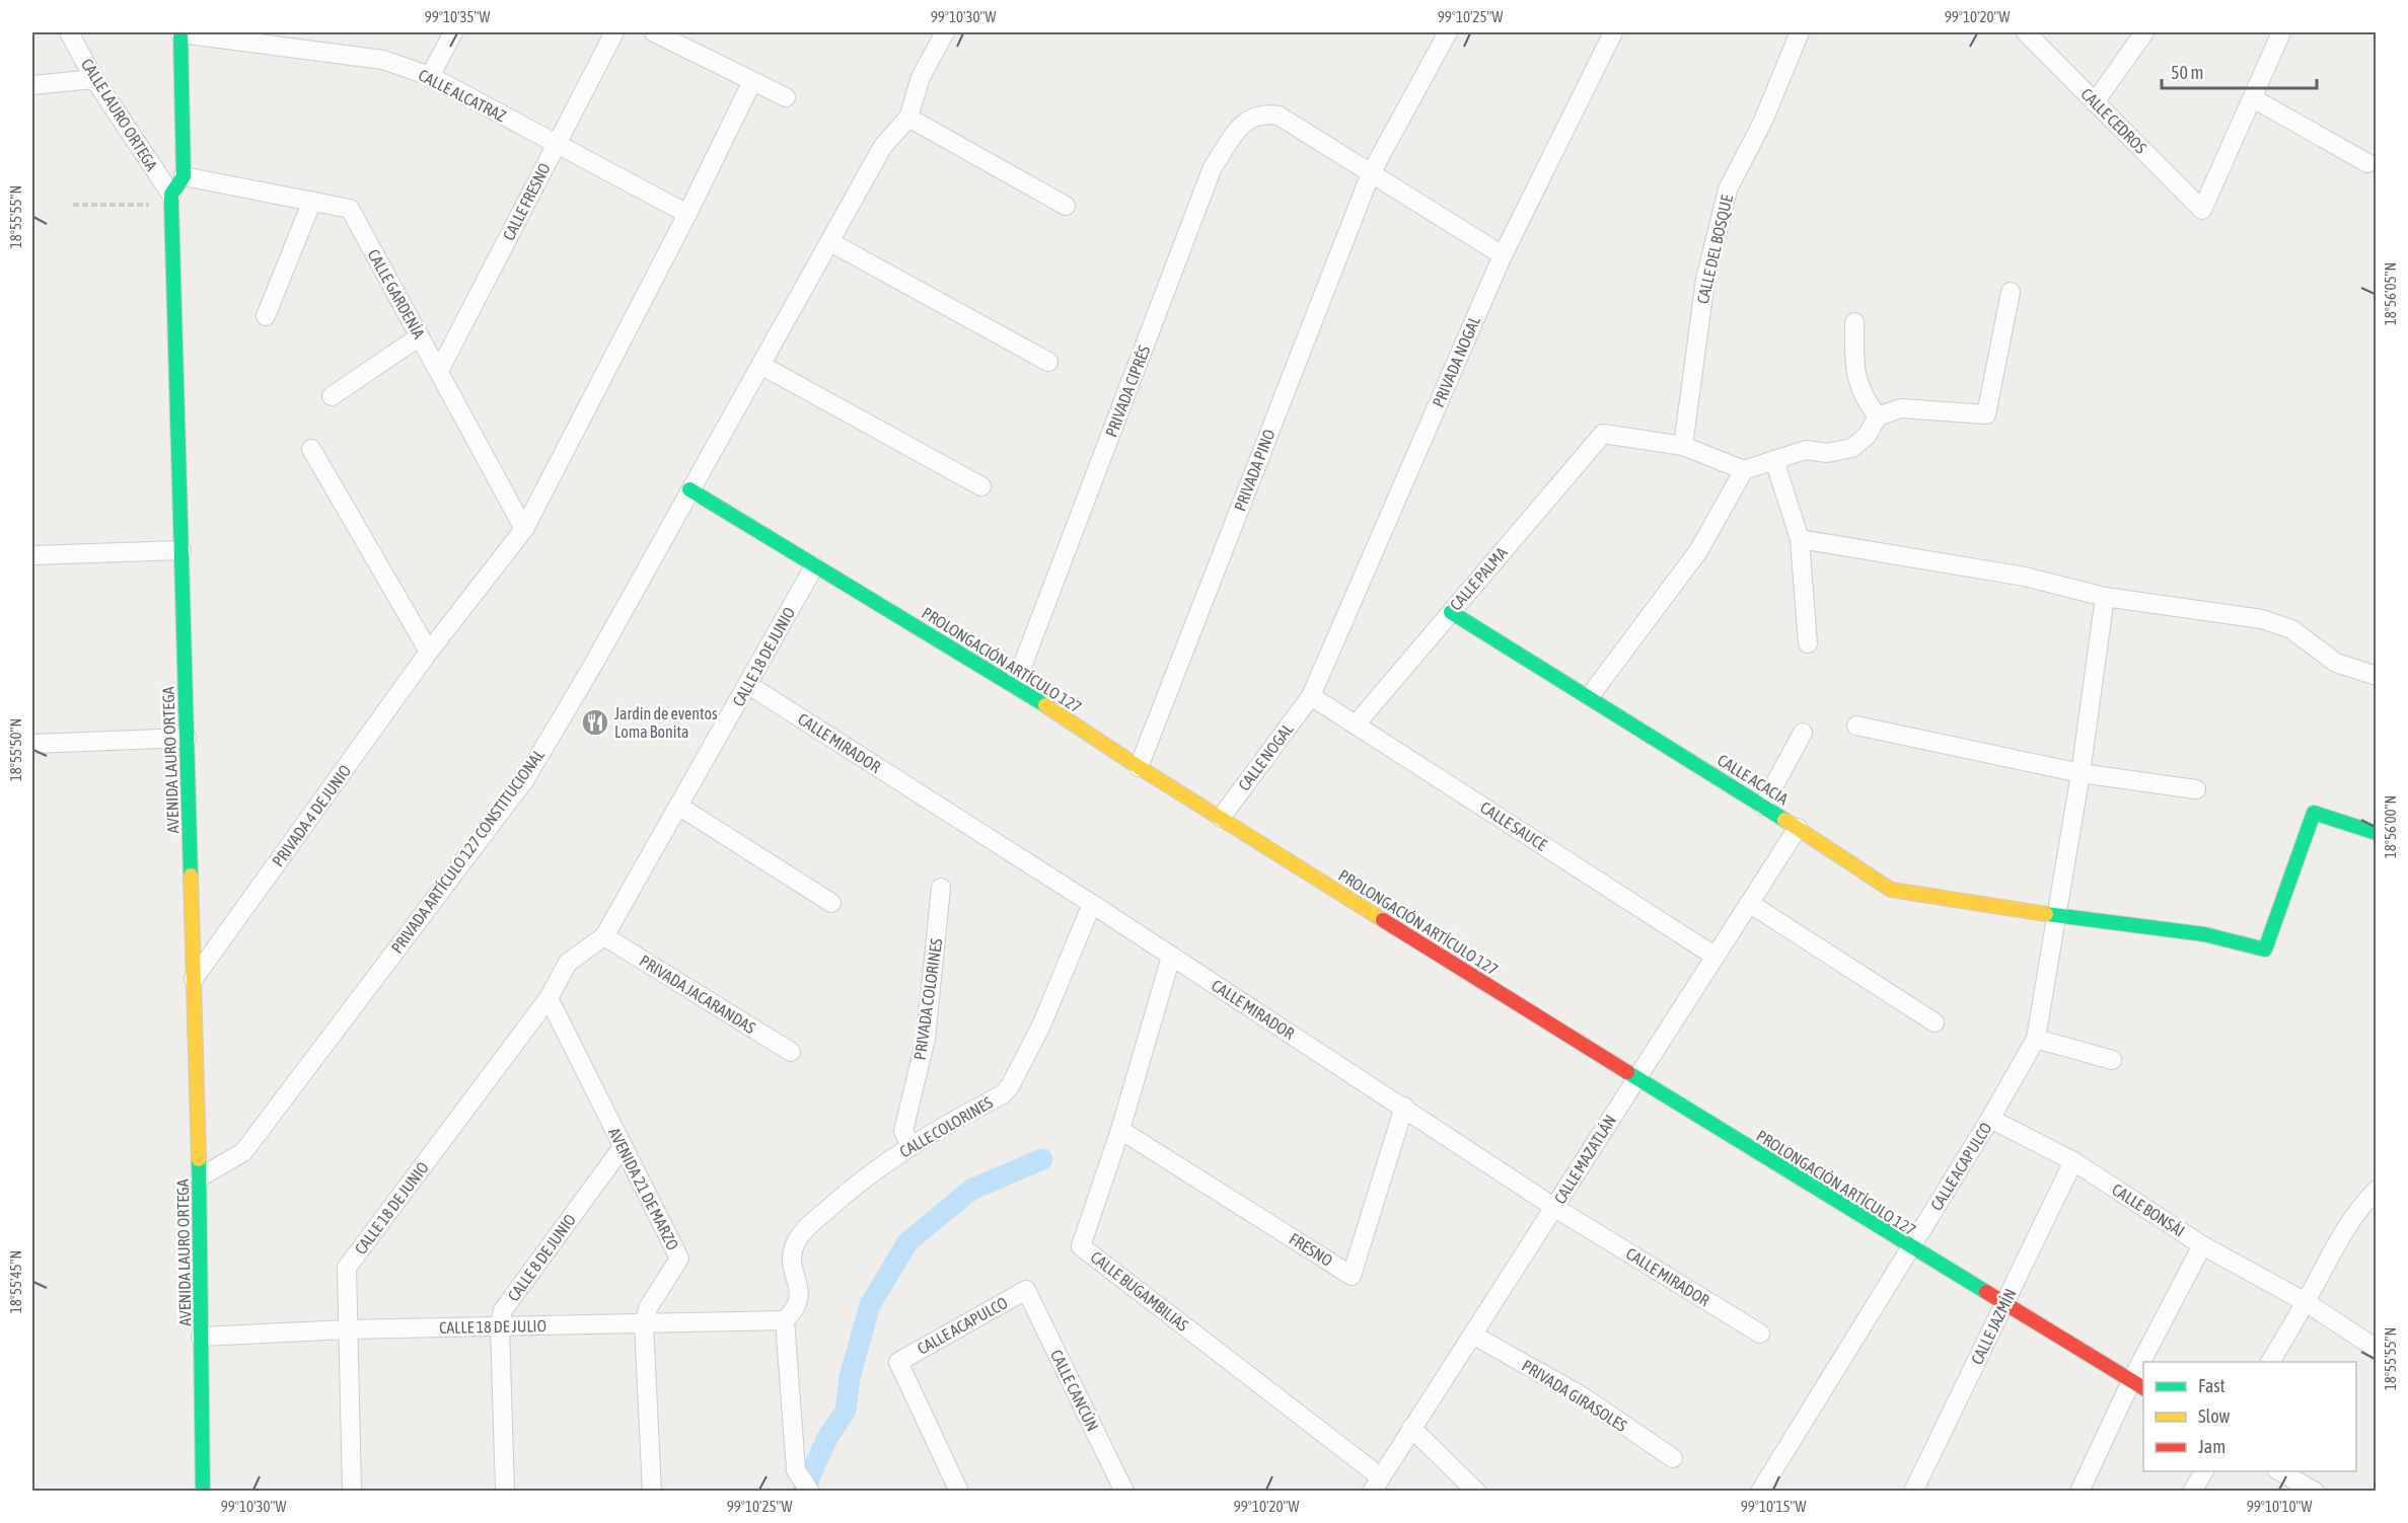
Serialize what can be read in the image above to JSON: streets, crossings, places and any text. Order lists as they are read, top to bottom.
{
  "streets": {
    "street": [
      "CALLE ALCATRAZ",
      "CALLE LAURO ORTEGA",
      "CALLE CEDROS",
      "CALLE FRESNO",
      "CALLE DEL BOSQUE",
      "CALLE GARDENÍA",
      "PRIVADA NOGAL",
      "PRIVADA CIPRÉS",
      "PRIVADA PINO",
      "CALLE PALMA",
      "CALLE 18 DE JUNIO",
      "PROLONGACIÓN ARTÍCULO 127",
      "CALLE MIRADOR",
      "CALLE NOGAL",
      "AVENIDA LAURO ORTEGA",
      "CALLE ACACIA",
      "PRIVADA 4 DE JUNIO",
      "CALLE SAUCE",
      "PRIVADA ARTÍCULO 127 CONSTITUCIONAL",
      "PRIVADA JACARANDAS",
      "PRIVADA COLORINES",
      "CALLE COLORINES",
      "CALLE MAZATLÁN",
      "CALLE ACAPULCO",
      "AVENIDA 21 DE MARZO",
      "CALLE BONSÁI",
      "FRESNO",
      "CALLE 8 DE JUNIO",
      "CALLE BUGAMBILIAS",
      "CALLE 18 DE JULIO",
      "CALLE JAZMÍN",
      "CALLE CANCÚN",
      "PRIVADA GIRASOLES"
    ]
  },
  "crossings": [
    ["CALLE ALCATRAZ", "CALLE FRESNO"],
    ["CALLE ALCATRAZ", "PRIVADA 4 DE JUNIO"],
    ["CALLE LAURO ORTEGA", "AVENIDA LAURO ORTEGA"],
    ["CALLE FRESNO", "CALLE GARDENÍA"],
    ["CALLE DEL BOSQUE", "CALLE PALMA"],
    ["CALLE GARDENÍA", "PRIVADA 4 DE JUNIO"],
    ["PRIVADA NOGAL", "CALLE NOGAL"],
    ["PRIVADA NOGAL", "CALLE SAUCE"],
    ["PRIVADA CIPRÉS", "PRIVADA PINO"],
    ["PRIVADA CIPRÉS", "PROLONGACIÓN ARTÍCULO 127"],
    ["PRIVADA PINO", "PROLONGACIÓN ARTÍCULO 127"],
    ["CALLE PALMA", "CALLE ACACIA"],
    ["CALLE PALMA", "CALLE SAUCE"],
    ["CALLE 18 DE JUNIO", "PROLONGACIÓN ARTÍCULO 127"],
    ["CALLE 18 DE JUNIO", "CALLE MIRADOR"],
    ["CALLE 18 DE JUNIO", "PRIVADA JACARANDAS"],
    ["CALLE 18 DE JUNIO", "AVENIDA 21 DE MARZO"],
    ["CALLE 18 DE JUNIO", "CALLE 18 DE JULIO"],
    ["PROLONGACIÓN ARTÍCULO 127", "CALLE NOGAL"],
    ["PROLONGACIÓN ARTÍCULO 127", "PRIVADA ARTÍCULO 127 CONSTITUCIONAL"],
    ["PROLONGACIÓN ARTÍCULO 127", "CALLE MAZATLÁN"],
    ["PROLONGACIÓN ARTÍCULO 127", "CALLE ACAPULCO"],
    ["PROLONGACIÓN ARTÍCULO 127", "CALLE JAZMÍN"],
    ["CALLE MIRADOR", "CALLE COLORINES"],
    ["CALLE MIRADOR", "CALLE MAZATLÁN"],
    ["CALLE MIRADOR", "FRESNO"],
    ["CALLE MIRADOR", "CALLE BUGAMBILIAS"],
    ["CALLE NOGAL", "CALLE SAUCE"],
    ["AVENIDA LAURO ORTEGA", "PRIVADA 4 DE JUNIO"],
    ["AVENIDA LAURO ORTEGA", "PRIVADA ARTÍCULO 127 CONSTITUCIONAL"],
    ["AVENIDA LAURO ORTEGA", "CALLE 18 DE JULIO"],
    ["CALLE ACACIA", "CALLE MAZATLÁN"],
    ["CALLE ACACIA", "CALLE ACAPULCO"],
    ["CALLE SAUCE", "CALLE MAZATLÁN"],
    ["PRIVADA COLORINES", "CALLE COLORINES"],
    ["CALLE COLORINES", "CALLE 18 DE JULIO"],
    ["CALLE MAZATLÁN", "CALLE BUGAMBILIAS"],
    ["CALLE MAZATLÁN", "PRIVADA GIRASOLES"],
    ["CALLE ACAPULCO", "CALLE BONSÁI"],
    ["CALLE ACAPULCO", "CALLE CANCÚN"],
    ["AVENIDA 21 DE MARZO", "CALLE 8 DE JUNIO"],
    ["AVENIDA 21 DE MARZO", "CALLE 18 DE JULIO"],
    ["CALLE BONSÁI", "CALLE JAZMÍN"],
    ["FRESNO", "CALLE BUGAMBILIAS"],
    ["CALLE 8 DE JUNIO", "CALLE 18 DE JULIO"]
  ],
  "places": {
    "restaurant": ["Jardin de eventos Loma Bonita"]
  },
  "legend": ["Fast", "Slow", "Jam"],
  "scale_bar": "50 m",
  "coordinates": [
    "99°10'35\"W",
    "99°10'30\"W",
    "99°10'25\"W",
    "99°10'20\"W",
    "18°55'55\"N",
    "18°56'05\"N",
    "18°55'50\"N",
    "18°56'00\"N",
    "18°55'45\"N",
    "99°10'15\"W",
    "99°10'10\"W"
  ]
}
